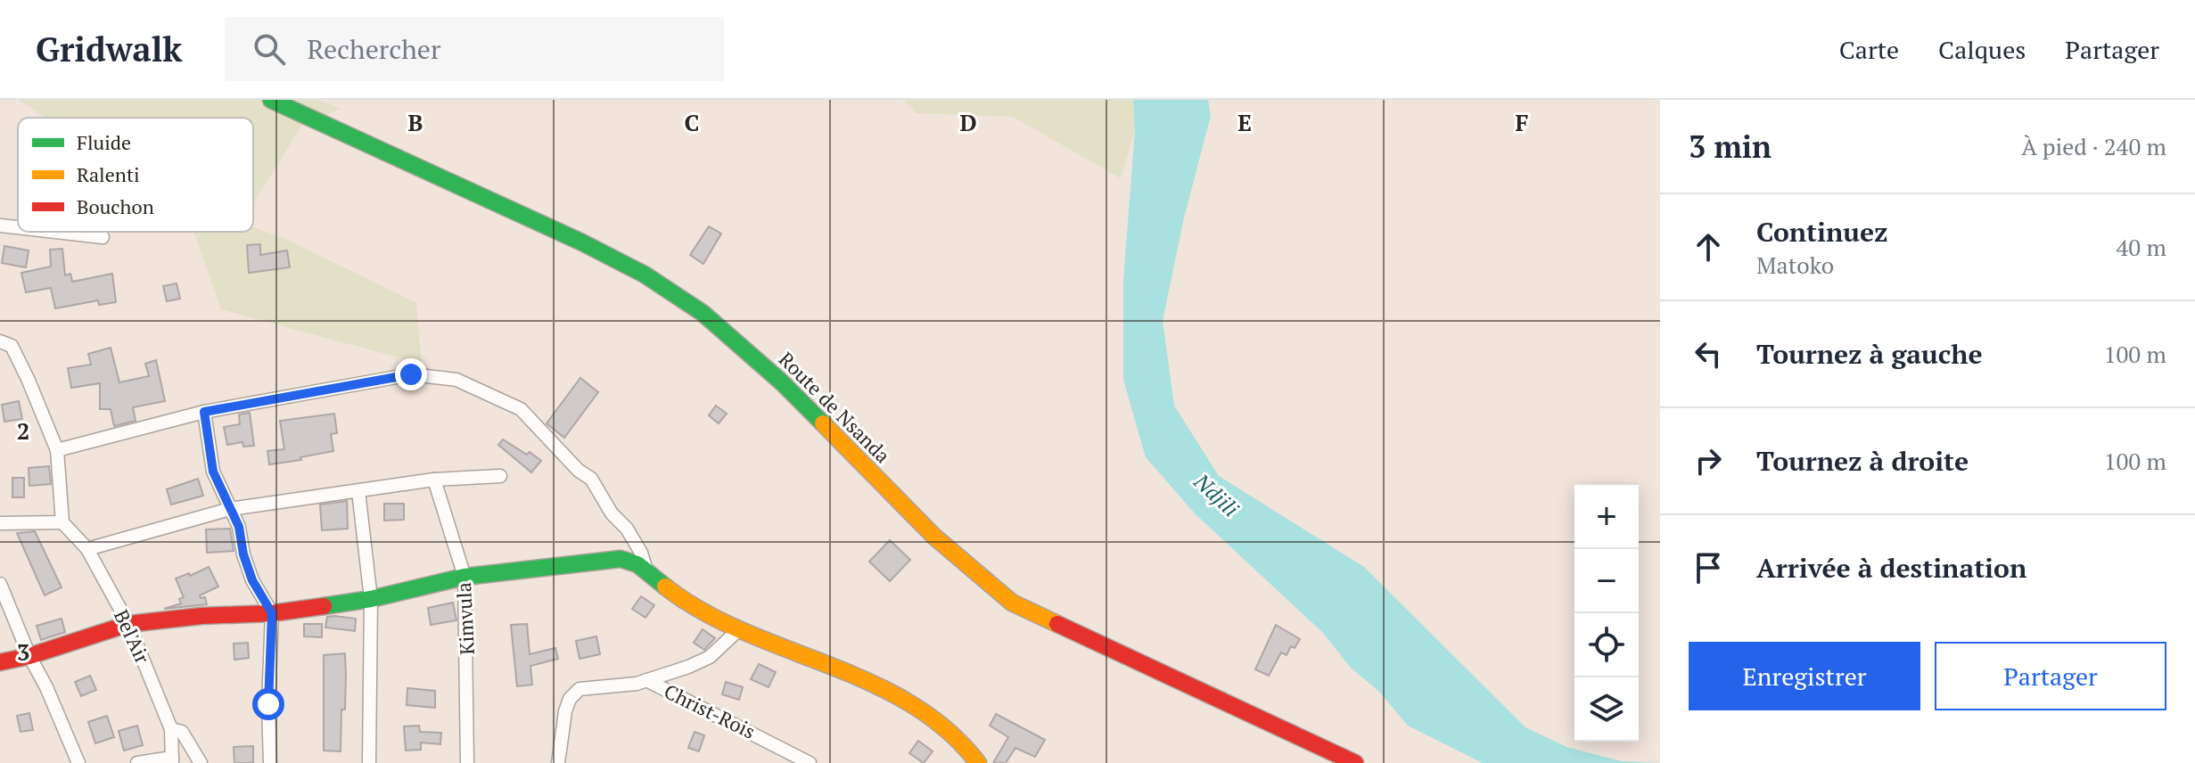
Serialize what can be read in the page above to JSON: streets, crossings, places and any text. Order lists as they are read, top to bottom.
{
  "streets": {
    "street": [
      "Route de Nsanda",
      "Kimvula",
      "Bel'Air",
      "Christ-Rois"
    ]
  },
  "water": ["Ndjili"],
  "legend": ["Fluide", "Ralenti", "Bouchon"],
  "page": {
    "header": "Gridwalk",
    "search": "Rechercher",
    "nav": ["Carte", "Calques", "Partager"],
    "heading": ["3 min", "À pied · 240 m"],
    "list": [
      ["Continuez", "Matoko", "40 m"],
      ["Tournez à gauche", "100 m"],
      ["Tournez à droite", "100 m"],
      "Arrivée à destination"
    ],
    "map_buttons": ["+", "−"],
    "buttons": ["Enregistrer", "Partager"]
  },
  "grid": {
    "columns": [
      "B",
      "C",
      "D",
      "E",
      "F"
    ],
    "rows": ["2", "3"]
  }
}
